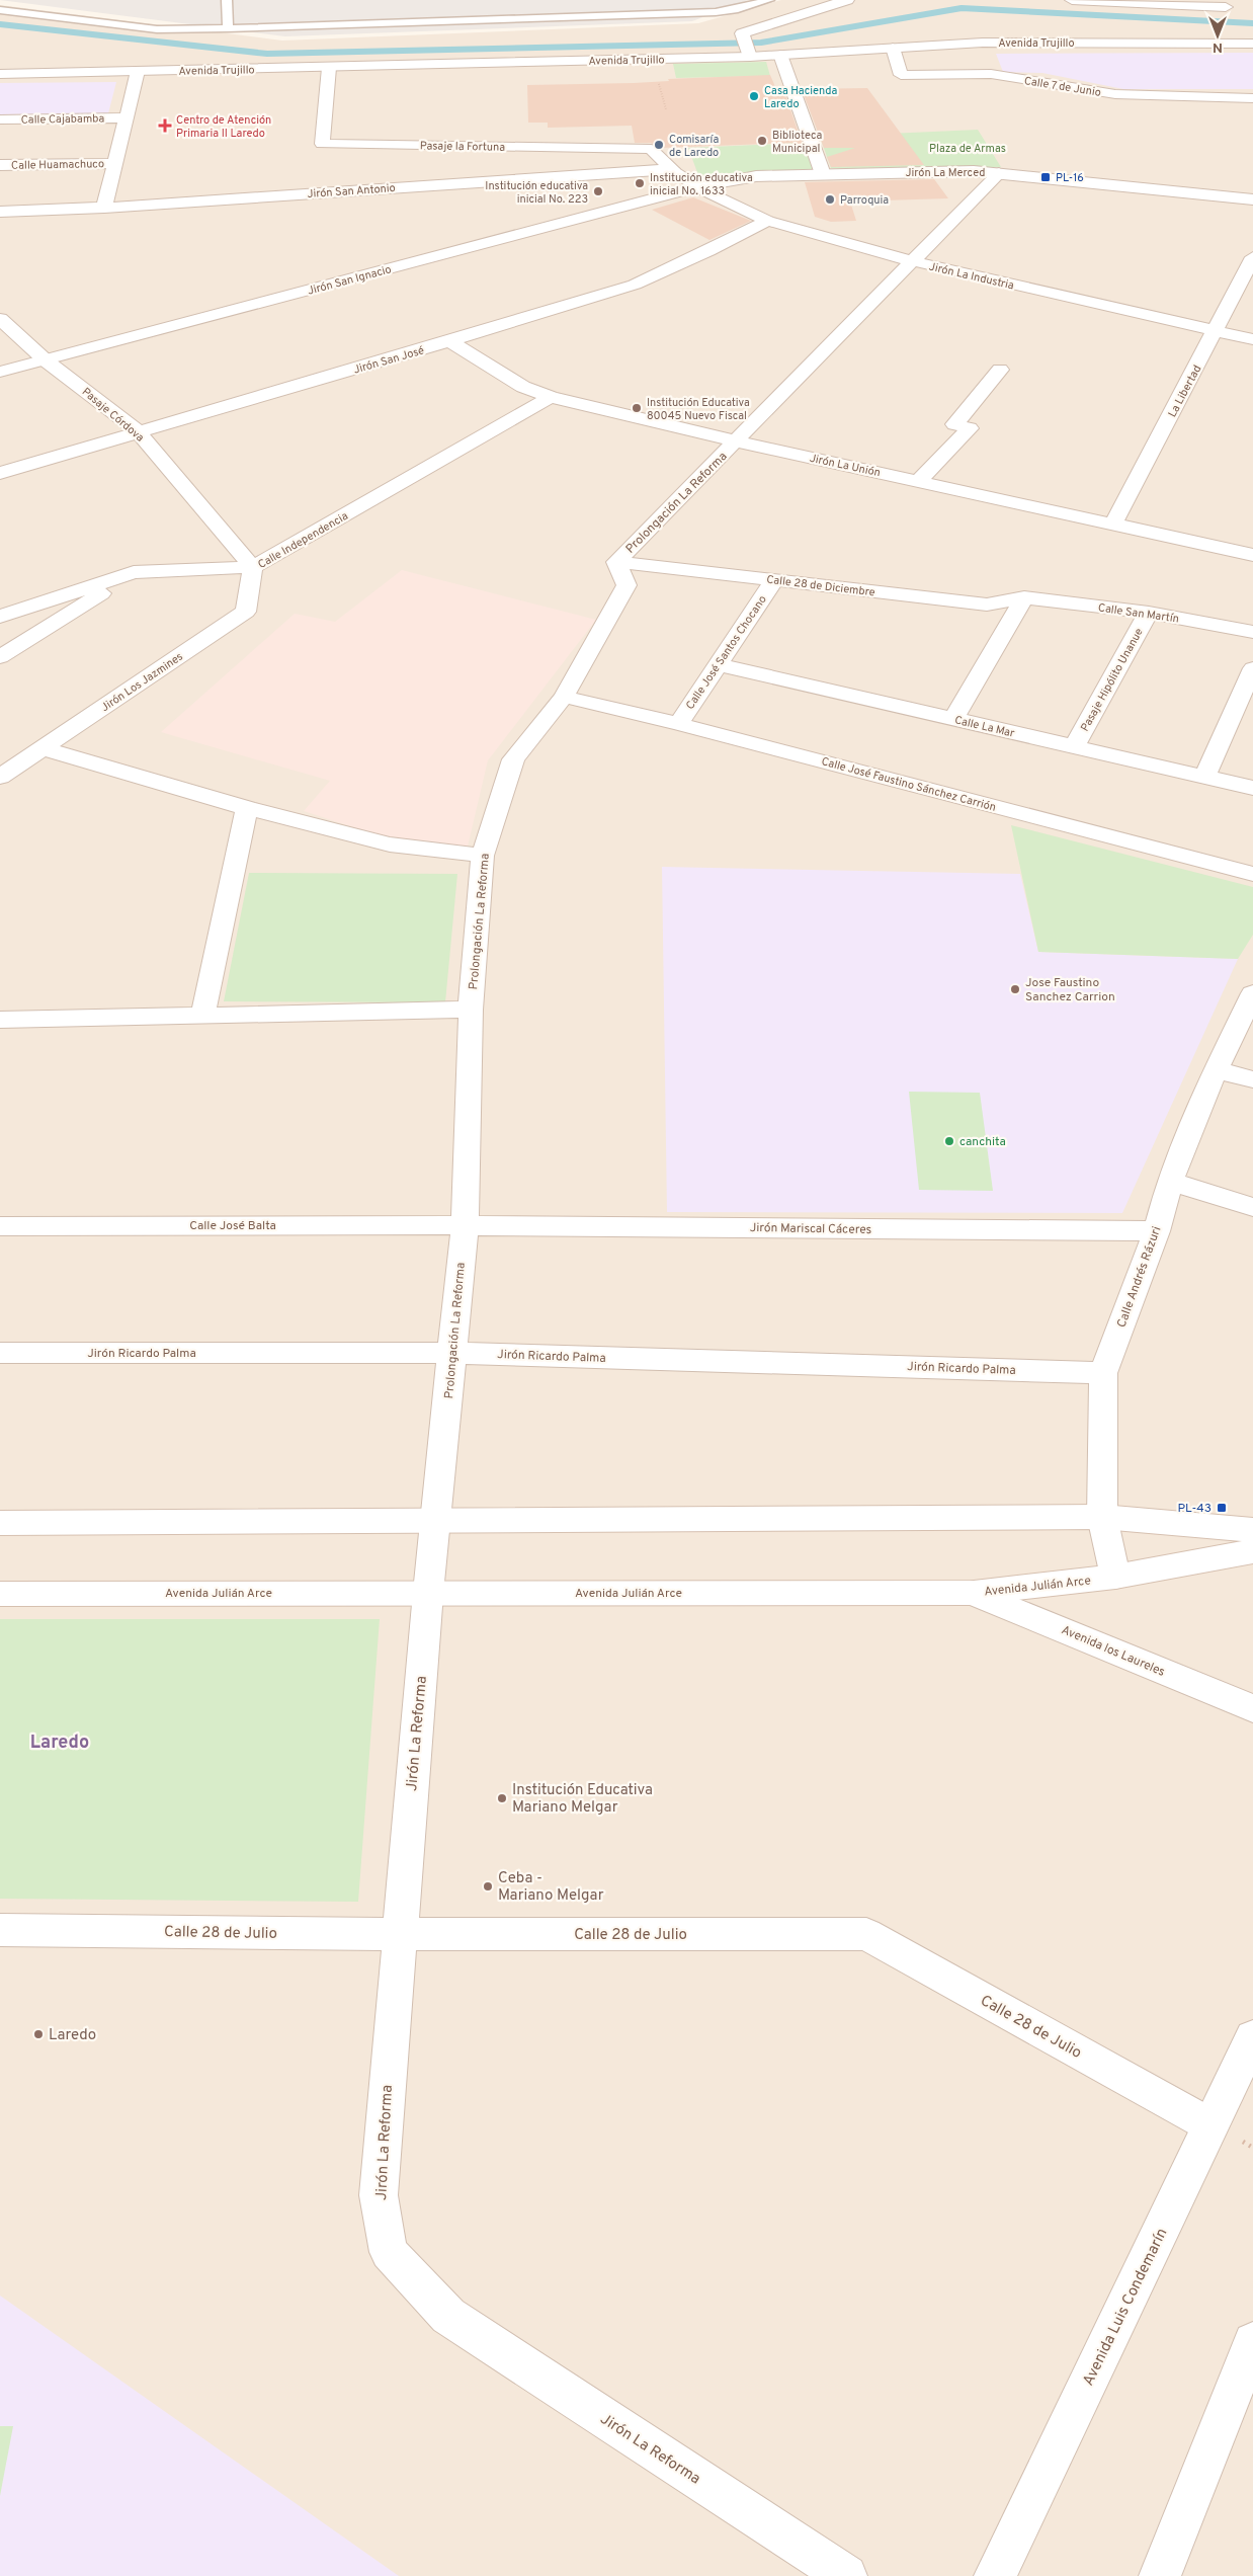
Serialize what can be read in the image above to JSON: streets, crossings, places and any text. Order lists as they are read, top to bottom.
{
  "streets": {
    "street": [
      "Avenida Trujillo",
      "Calle 7 de Junio",
      "Calle Cajabamba",
      "Pasaje la Fortuna",
      "Calle Huamachuco",
      "Jirón La Merced",
      "Jirón San Antonio",
      "Jirón La Industria",
      "Jirón San Ignacio",
      "Jirón San José",
      "La Libertad",
      "Pasaje Córdova",
      "Jirón La Unión",
      "Prolongación La Reforma",
      "Calle Independencia",
      "Calle 28 de Diciembre",
      "Calle San Martín",
      "Calle José Santos Chocano",
      "Pasaje Hipólito Unanue",
      "Jirón Los Jazmines",
      "Calle La Mar",
      "Calle José Faustino Sánchez Carrión",
      "Calle José Balta",
      "Jirón Mariscal Cáceres",
      "Calle Andrés Rázuri",
      "Jirón Ricardo Palma",
      "Avenida Julián Arce",
      "Avenida los Laureles",
      "Jirón La Reforma",
      "Calle 28 de Julio",
      "Avenida Luis Condemarín"
    ]
  },
  "crossings": [
    ["Avenida Trujillo", "Calle 7 de Junio"],
    ["Avenida Trujillo", "Pasaje la Fortuna"],
    ["Pasaje la Fortuna", "Jirón San Antonio"],
    ["Jirón La Merced", "Jirón La Industria"],
    ["Jirón La Merced", "Jirón San Ignacio"],
    ["Jirón La Merced", "Prolongación La Reforma"],
    ["Jirón La Industria", "Jirón San Ignacio"],
    ["Jirón La Industria", "Jirón San José"],
    ["Jirón La Industria", "La Libertad"],
    ["Jirón La Industria", "Prolongación La Reforma"],
    ["Jirón San Ignacio", "Pasaje Córdova"],
    ["Jirón San José", "Pasaje Córdova"],
    ["Jirón San José", "Jirón La Unión"],
    ["La Libertad", "Jirón La Unión"],
    ["Pasaje Córdova", "Calle Independencia"],
    ["Pasaje Córdova", "Jirón Los Jazmines"],
    ["Jirón La Unión", "Prolongación La Reforma"],
    ["Jirón La Unión", "Calle Independencia"],
    ["Prolongación La Reforma", "Calle 28 de Diciembre"],
    ["Prolongación La Reforma", "Calle José Faustino Sánchez Carrión"],
    ["Prolongación La Reforma", "Calle José Balta"],
    ["Prolongación La Reforma", "Jirón Mariscal Cáceres"],
    ["Prolongación La Reforma", "Jirón Ricardo Palma"],
    ["Prolongación La Reforma", "Avenida Julián Arce"],
    ["Prolongación La Reforma", "Jirón La Reforma"],
    ["Calle Independencia", "Jirón Los Jazmines"],
    ["Calle 28 de Diciembre", "Calle San Martín"],
    ["Calle 28 de Diciembre", "Calle José Santos Chocano"],
    ["Calle San Martín", "Pasaje Hipólito Unanue"],
    ["Calle José Santos Chocano", "Calle La Mar"],
    ["Calle José Santos Chocano", "Calle José Faustino Sánchez Carrión"],
    ["Pasaje Hipólito Unanue", "Calle La Mar"],
    ["Calle José Balta", "Jirón Mariscal Cáceres"],
    ["Jirón Mariscal Cáceres", "Calle Andrés Rázuri"],
    ["Calle Andrés Rázuri", "Jirón Ricardo Palma"],
    ["Calle Andrés Rázuri", "Avenida Julián Arce"],
    ["Avenida Julián Arce", "Avenida los Laureles"],
    ["Avenida Julián Arce", "Jirón La Reforma"],
    ["Jirón La Reforma", "Calle 28 de Julio"],
    ["Calle 28 de Julio", "Avenida Luis Condemarín"]
  ],
  "districts": ["Laredo"],
  "parks": ["Plaza de Armas"],
  "places": {
    "other": [
      "Casa Hacienda Laredo",
      "Biblioteca Municipal",
      "Comisaría de Laredo",
      "Institución educativa inicial No. 1633",
      "Institución educativa inicial No. 223",
      "Parroquia",
      "Institución Educativa 80045 Nuevo Fiscal",
      "Jose Faustino Sanchez Carrion",
      "canchita",
      "Institución Educativa Mariano Melgar",
      "Ceba - Mariano Melgar",
      "Laredo"
    ],
    "health": ["Centro de Atención Primaria II Laredo"],
    "transit": ["PL-16", "PL-43"]
  },
  "north": "bottom"
}
